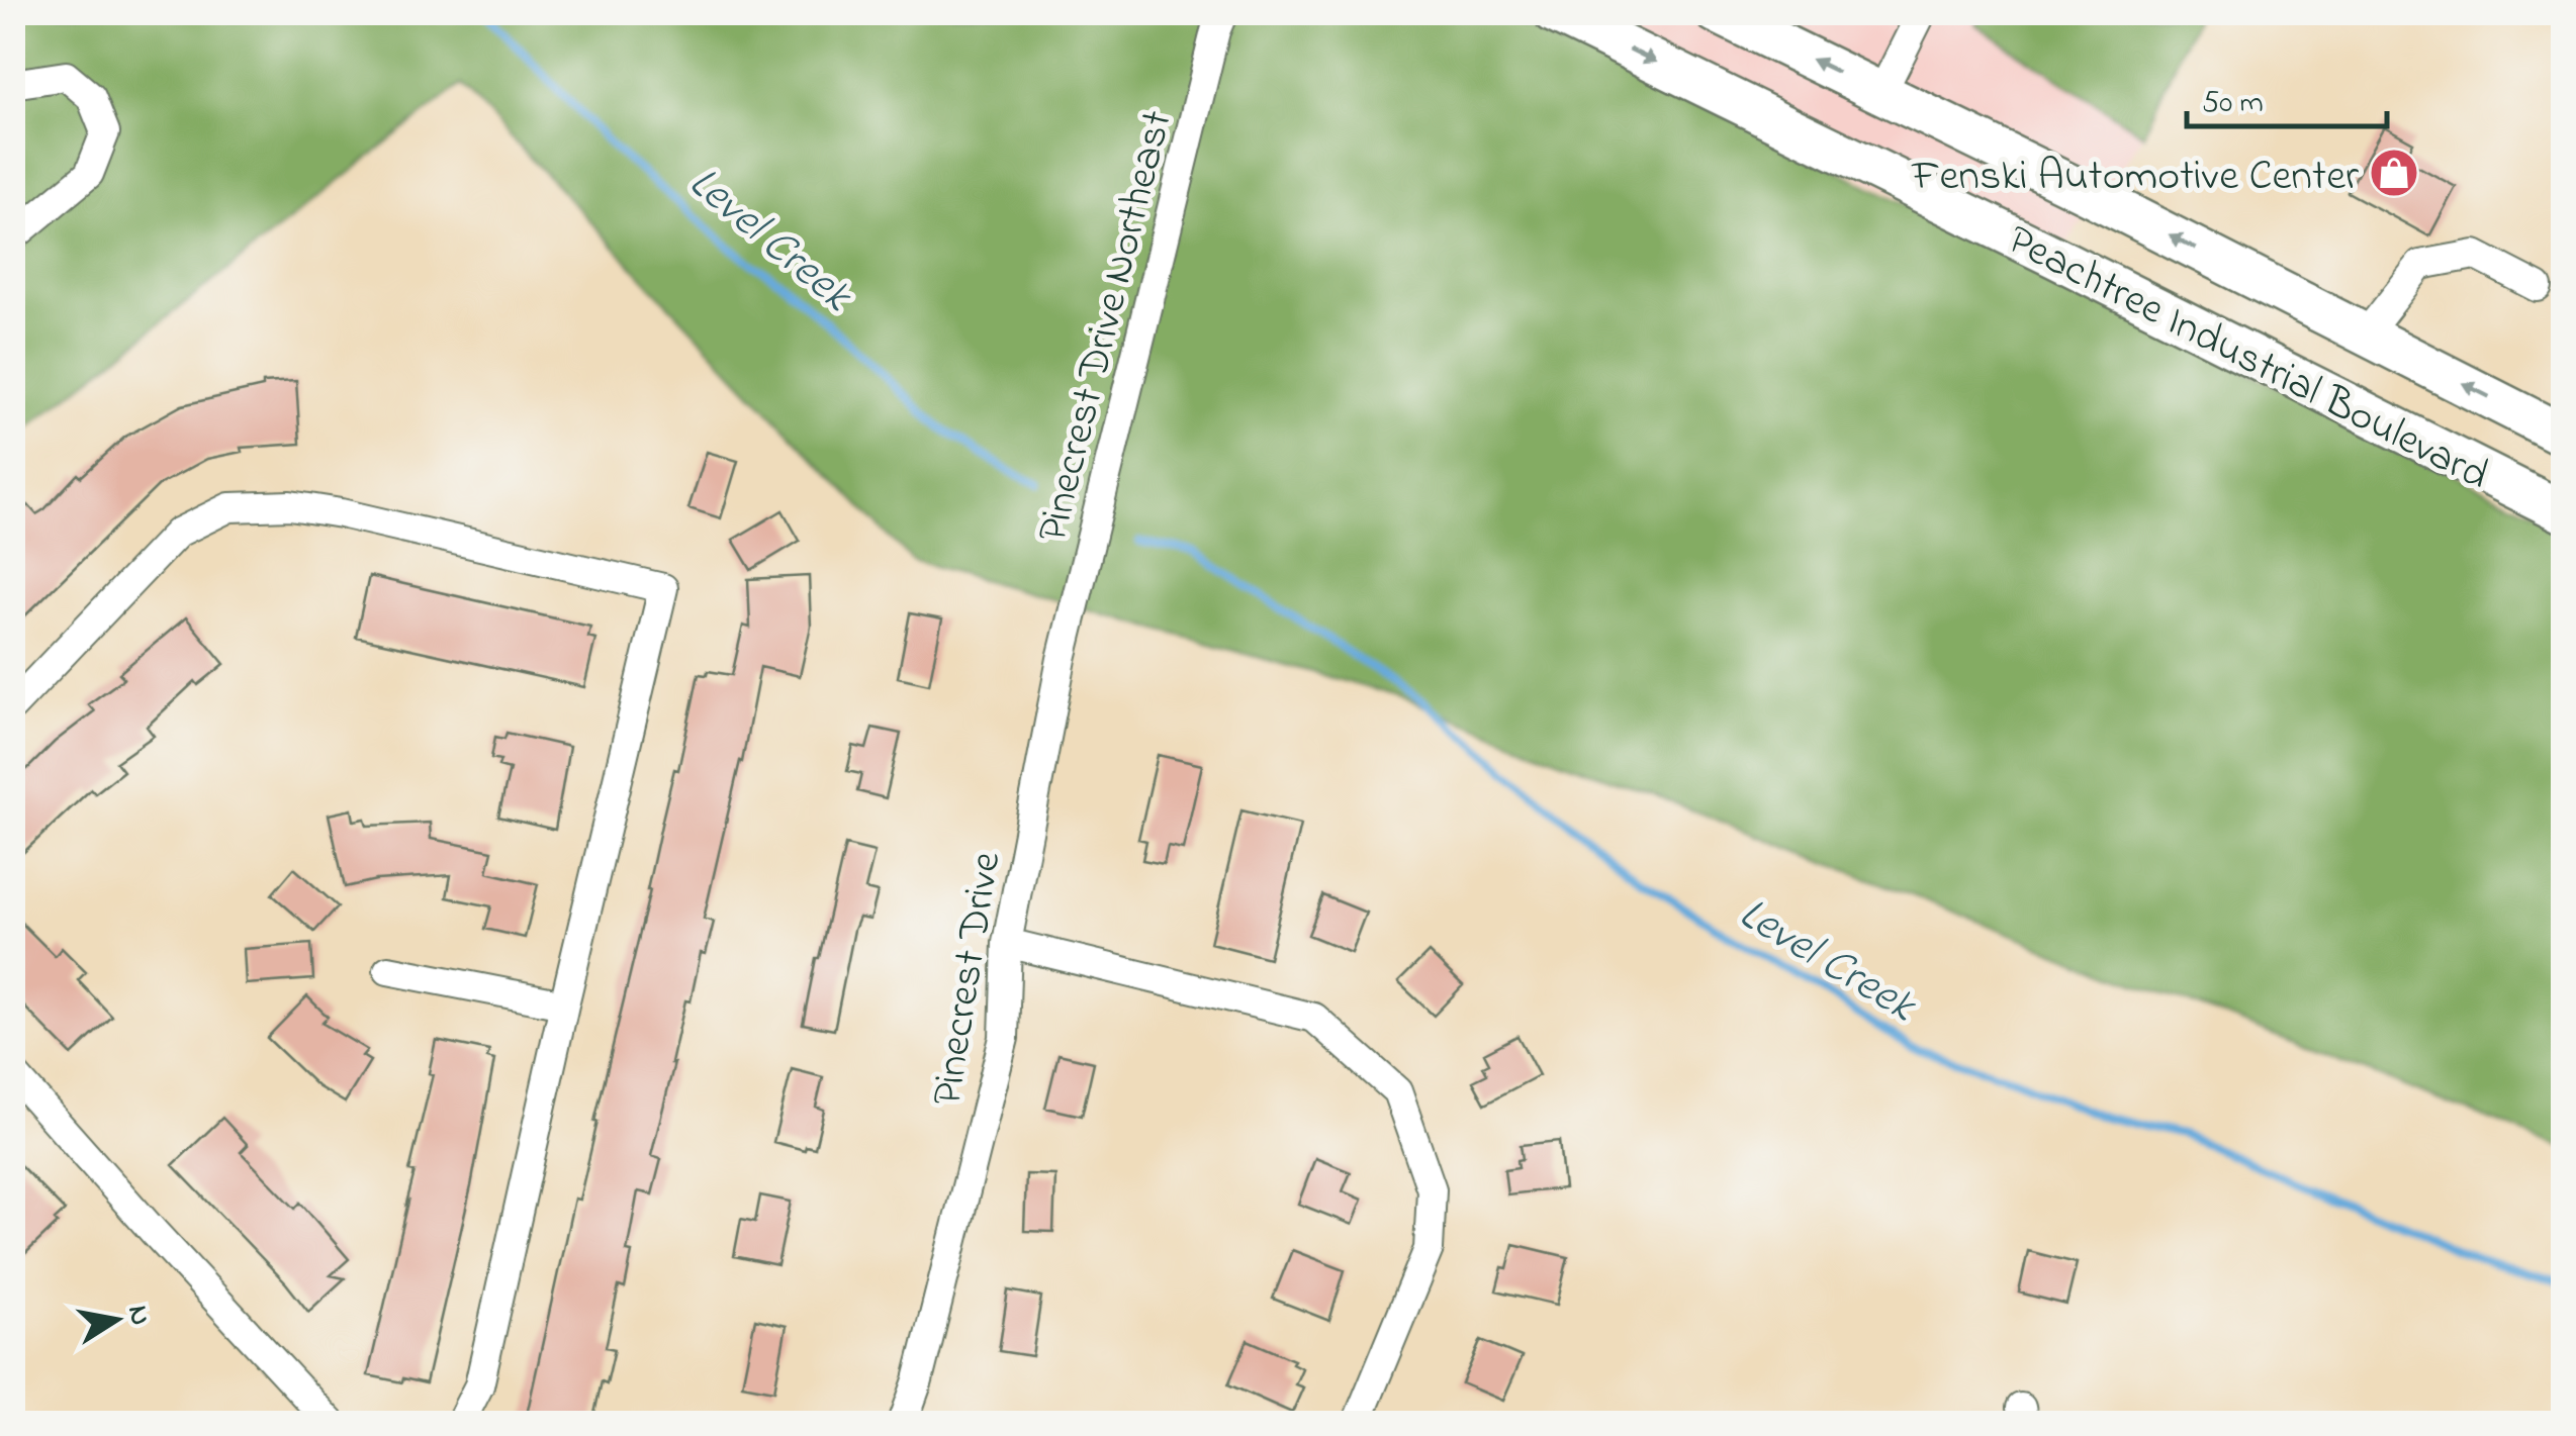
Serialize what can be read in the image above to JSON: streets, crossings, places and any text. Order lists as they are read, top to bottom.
{
  "streets": {
    "highway": ["Peachtree Industrial Boulevard"],
    "street": ["Pinecrest Drive Northeast", "Pinecrest Drive"]
  },
  "crossings": [
    ["Pinecrest Drive Northeast", "Pinecrest Drive"]
  ],
  "water": ["Level Creek"],
  "places": {
    "shop": ["Fenski Automotive Center"]
  },
  "scale_bar": "50 m",
  "north": "right"
}
